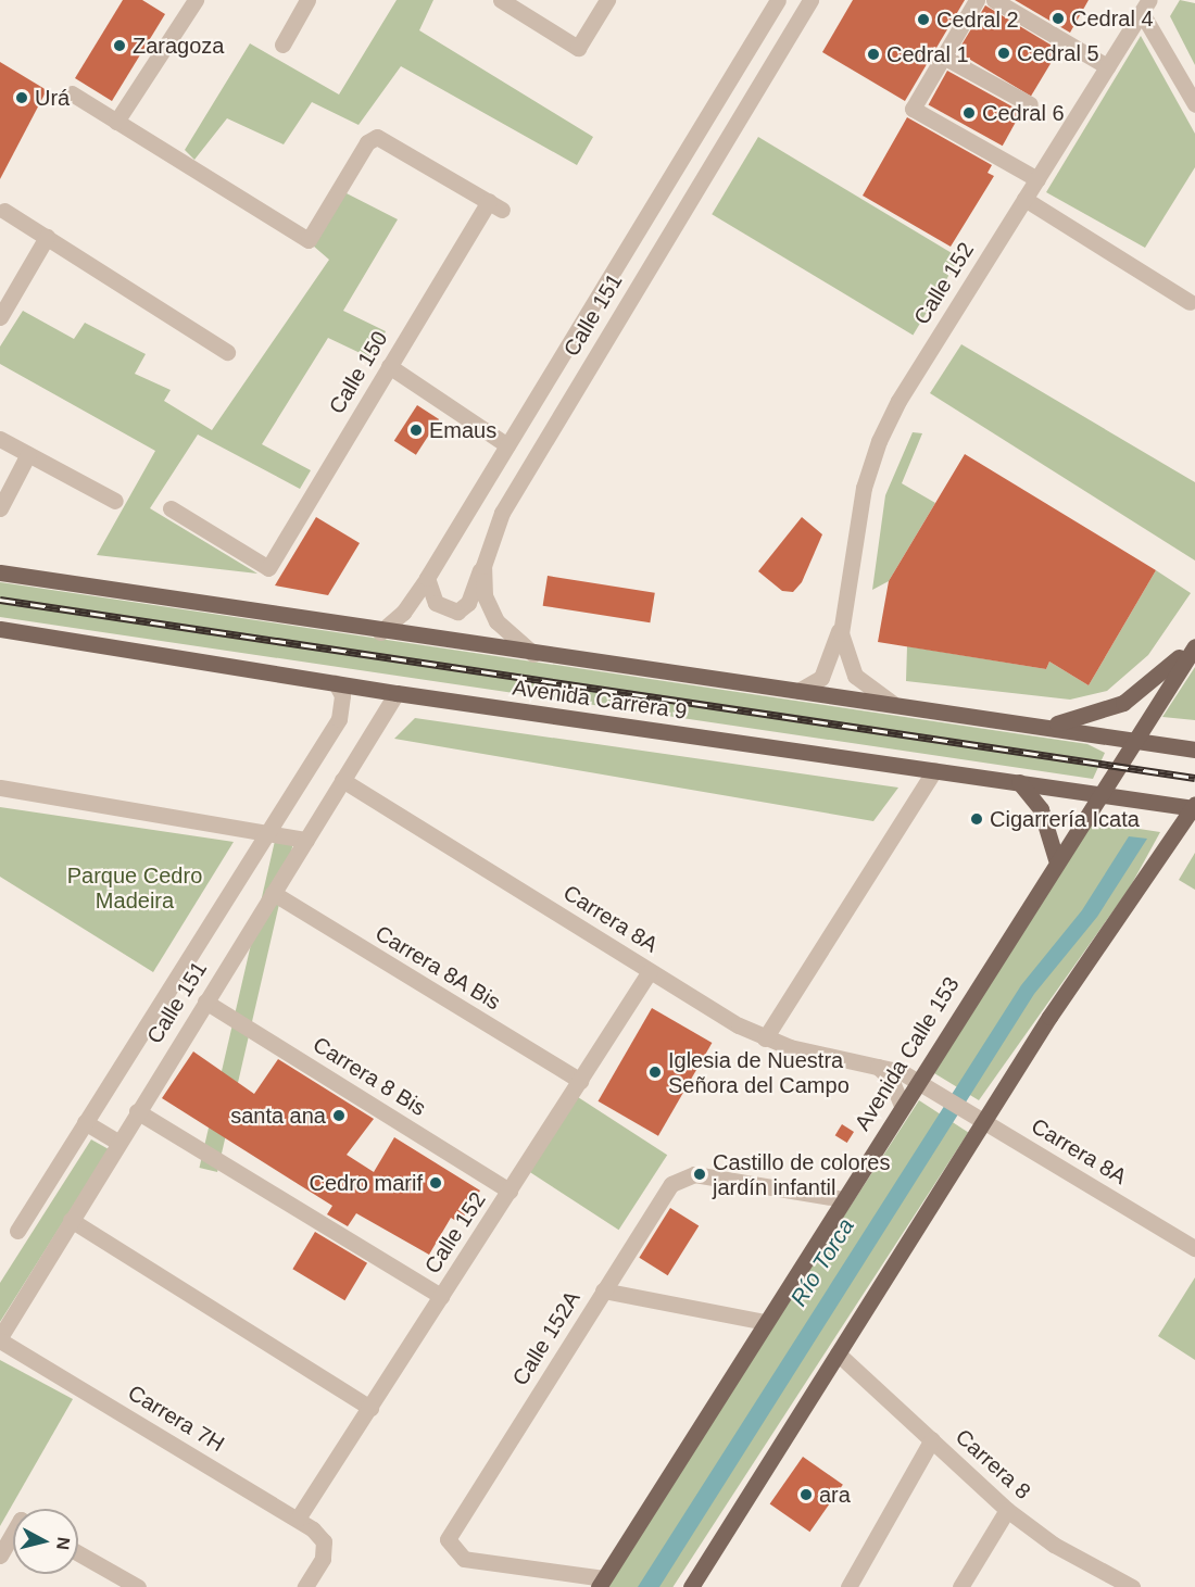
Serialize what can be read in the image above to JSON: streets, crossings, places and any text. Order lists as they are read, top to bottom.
{
  "streets": {
    "main road": ["Avenida Carrera 9", "Avenida Calle 153"],
    "street": [
      "Calle 152",
      "Calle 151",
      "Calle 150",
      "Carrera 8A",
      "Carrera 8A Bis",
      "Carrera 8 Bis",
      "Calle 152A",
      "Carrera 7H",
      "Carrera 8"
    ]
  },
  "crossings": [
    ["Calle 152", "Avenida Carrera 9"],
    ["Calle 152", "Carrera 8A"],
    ["Calle 152", "Carrera 8A Bis"],
    ["Calle 152", "Carrera 8 Bis"],
    ["Calle 152", "Carrera 7H"],
    ["Calle 151", "Avenida Carrera 9"],
    ["Calle 151", "Carrera 8A"],
    ["Calle 151", "Carrera 8A Bis"],
    ["Calle 151", "Carrera 8 Bis"],
    ["Calle 151", "Carrera 7H"],
    ["Avenida Carrera 9", "Avenida Calle 153"],
    ["Carrera 8A", "Avenida Calle 153"],
    ["Avenida Calle 153", "Calle 152A"]
  ],
  "water": ["Río Torca"],
  "parks": ["Parque Cedro Madeira"],
  "places": [
    "Cedral 4",
    "Cedral 2",
    "Zaragoza",
    "Cedral 5",
    "Cedral 1",
    "Urá",
    "Cedral 6",
    "Emaus",
    "Cigarrería Icata",
    "Iglesia de Nuestra Señora del Campo",
    "santa ana",
    "Castillo de colores jardín infantil",
    "Cedro marif",
    "ara"
  ],
  "north": "right"
}
